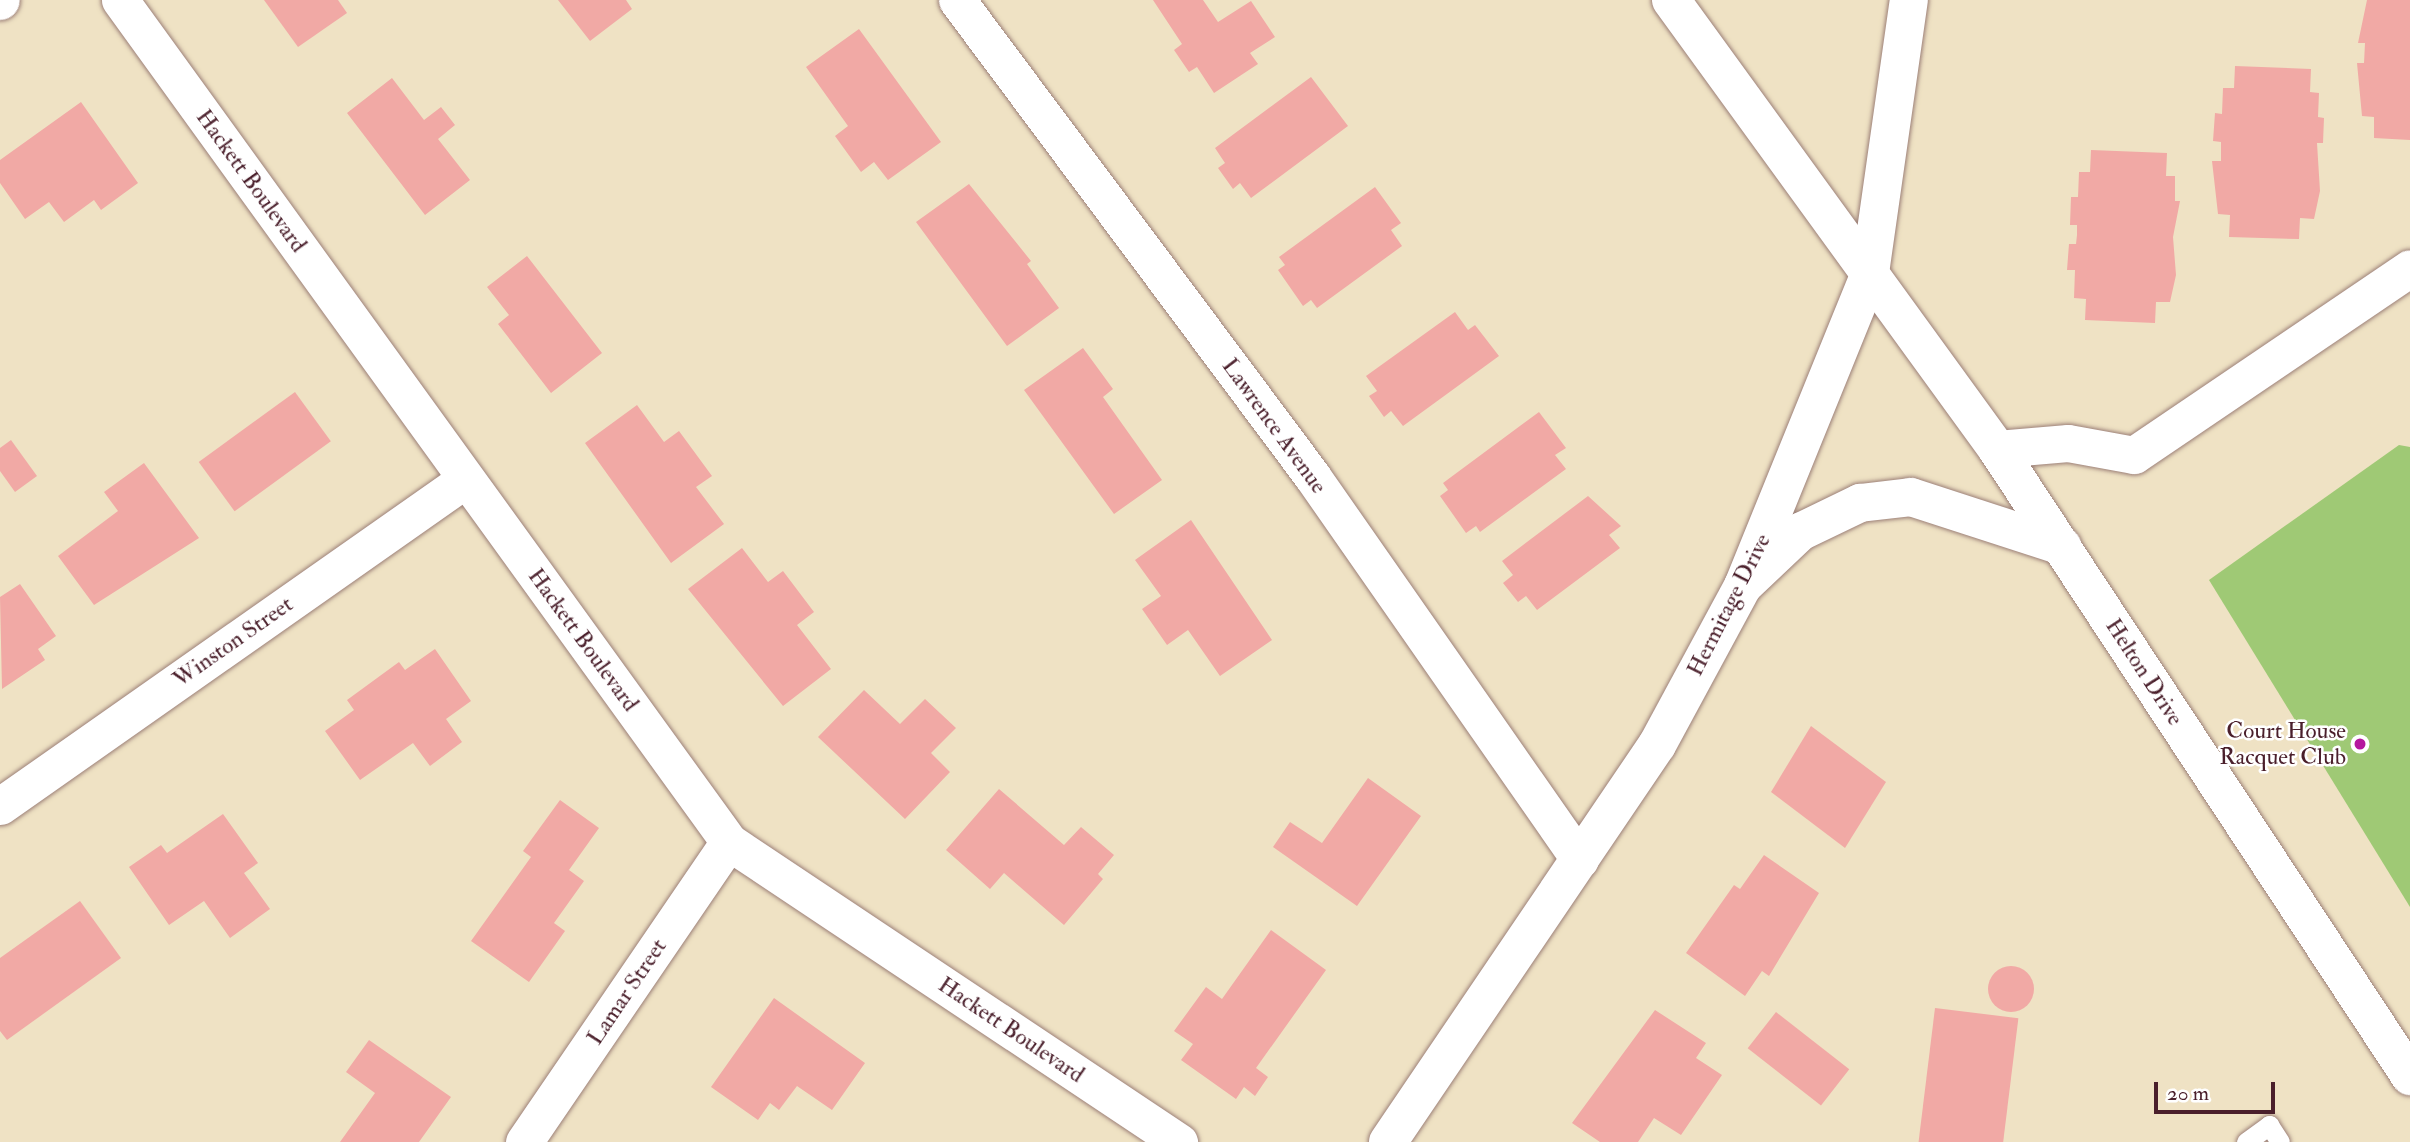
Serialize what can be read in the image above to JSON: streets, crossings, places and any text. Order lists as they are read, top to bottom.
{
  "streets": {
    "main road": ["Hermitage Drive", "Helton Drive"],
    "street": [
      "Hackett Boulevard",
      "Lawrence Avenue",
      "Winston Street",
      "Lamar Street"
    ]
  },
  "crossings": [
    ["Hackett Boulevard", "Winston Street"],
    ["Hackett Boulevard", "Lamar Street"],
    ["Lawrence Avenue", "Hermitage Drive"],
    ["Hermitage Drive", "Helton Drive"]
  ],
  "places": ["Court House Racquet Club"],
  "scale_bar": "20 m"
}
